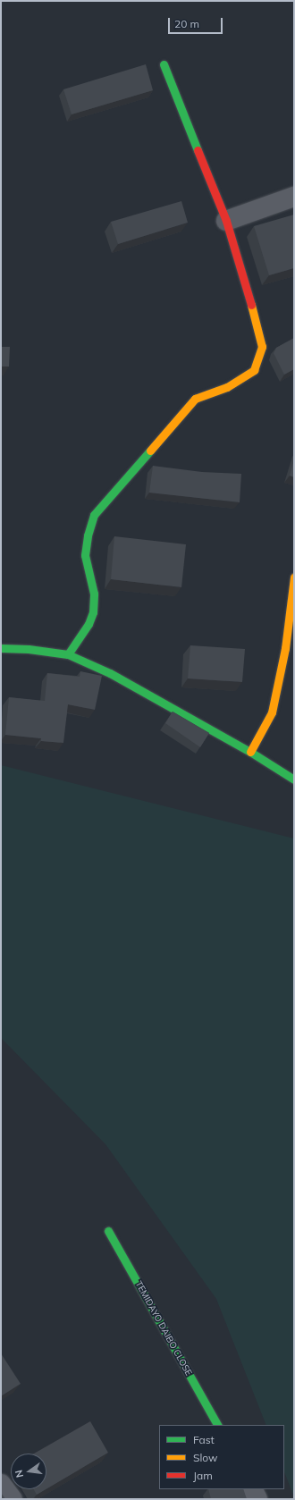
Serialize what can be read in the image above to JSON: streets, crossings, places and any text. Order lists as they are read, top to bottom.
{
  "streets": {
    "street": ["TEMIDAYO DAIBO CLOSE"]
  },
  "legend": ["Fast", "Slow", "Jam"],
  "scale_bar": "20 m",
  "north": "left"
}
